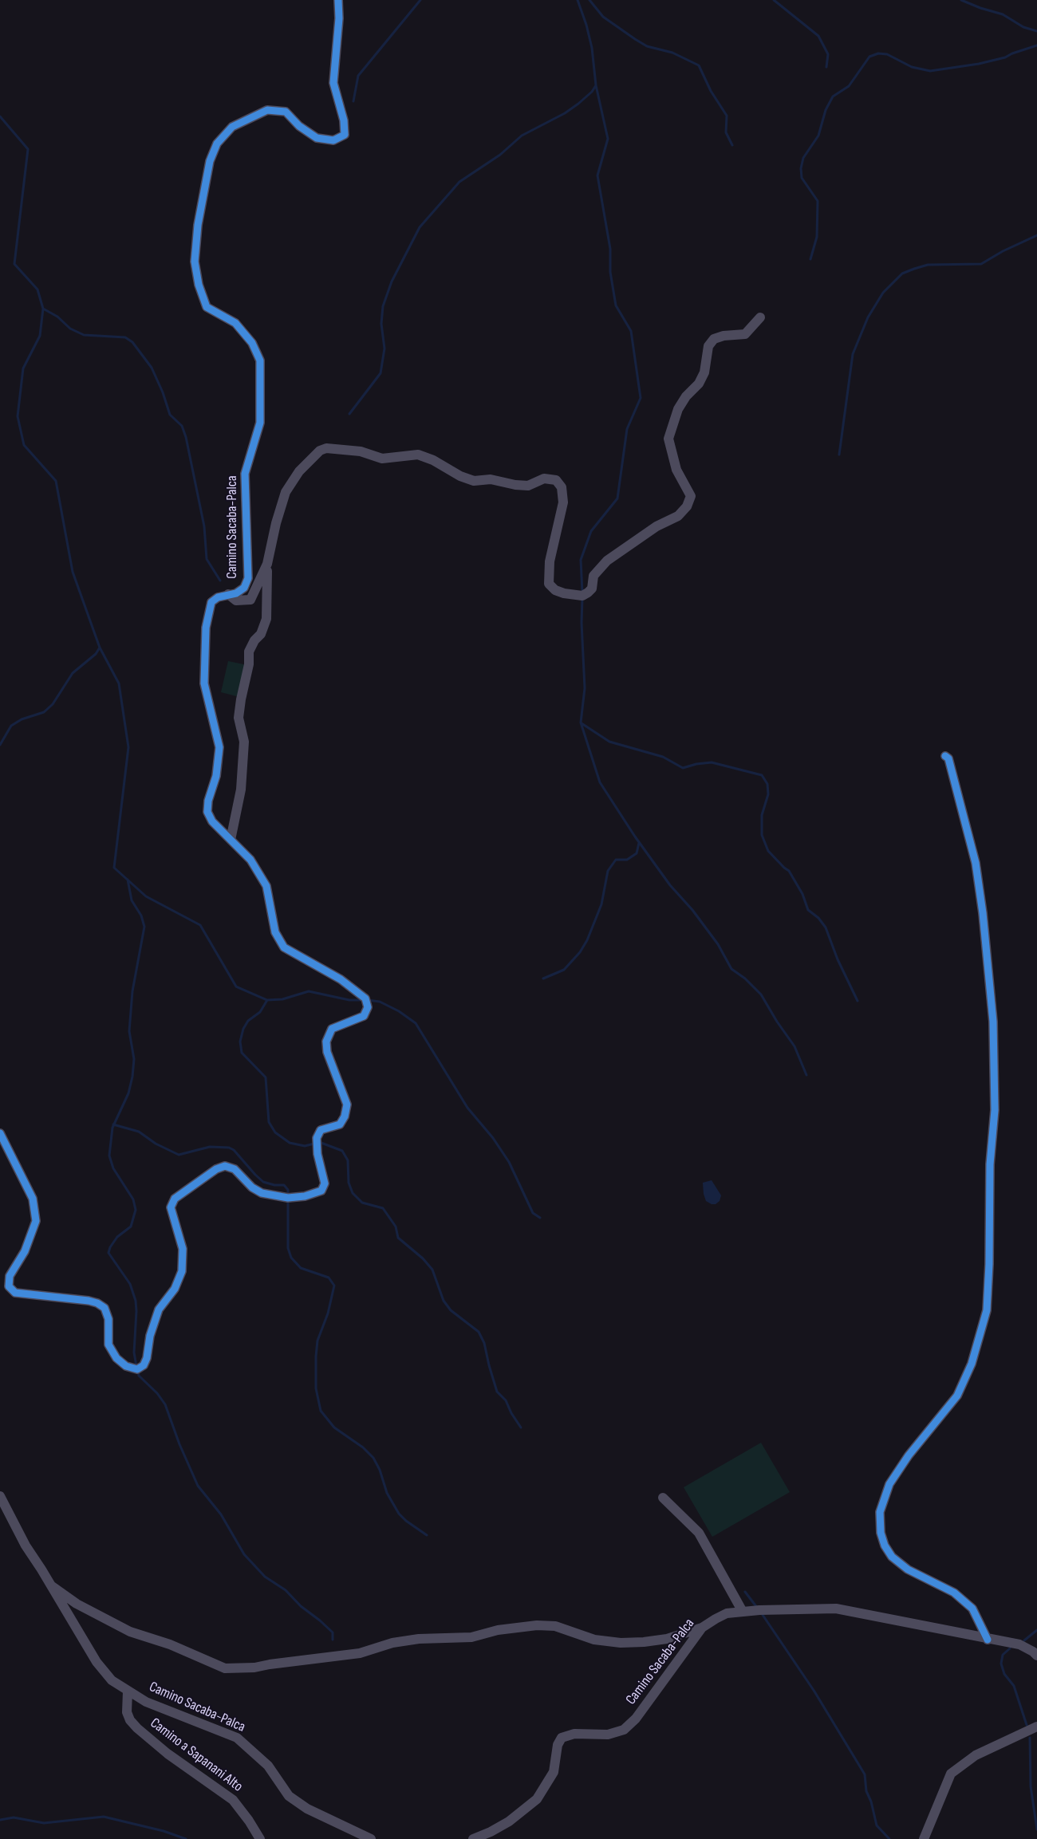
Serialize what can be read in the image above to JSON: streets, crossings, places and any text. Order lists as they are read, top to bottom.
{
  "streets": {
    "street": ["Camino Sacaba-Palca", "Camino a Sapanani Alto"]
  },
  "crossings": [
    ["Camino Sacaba-Palca", "Camino a Sapanani Alto"]
  ]
}
